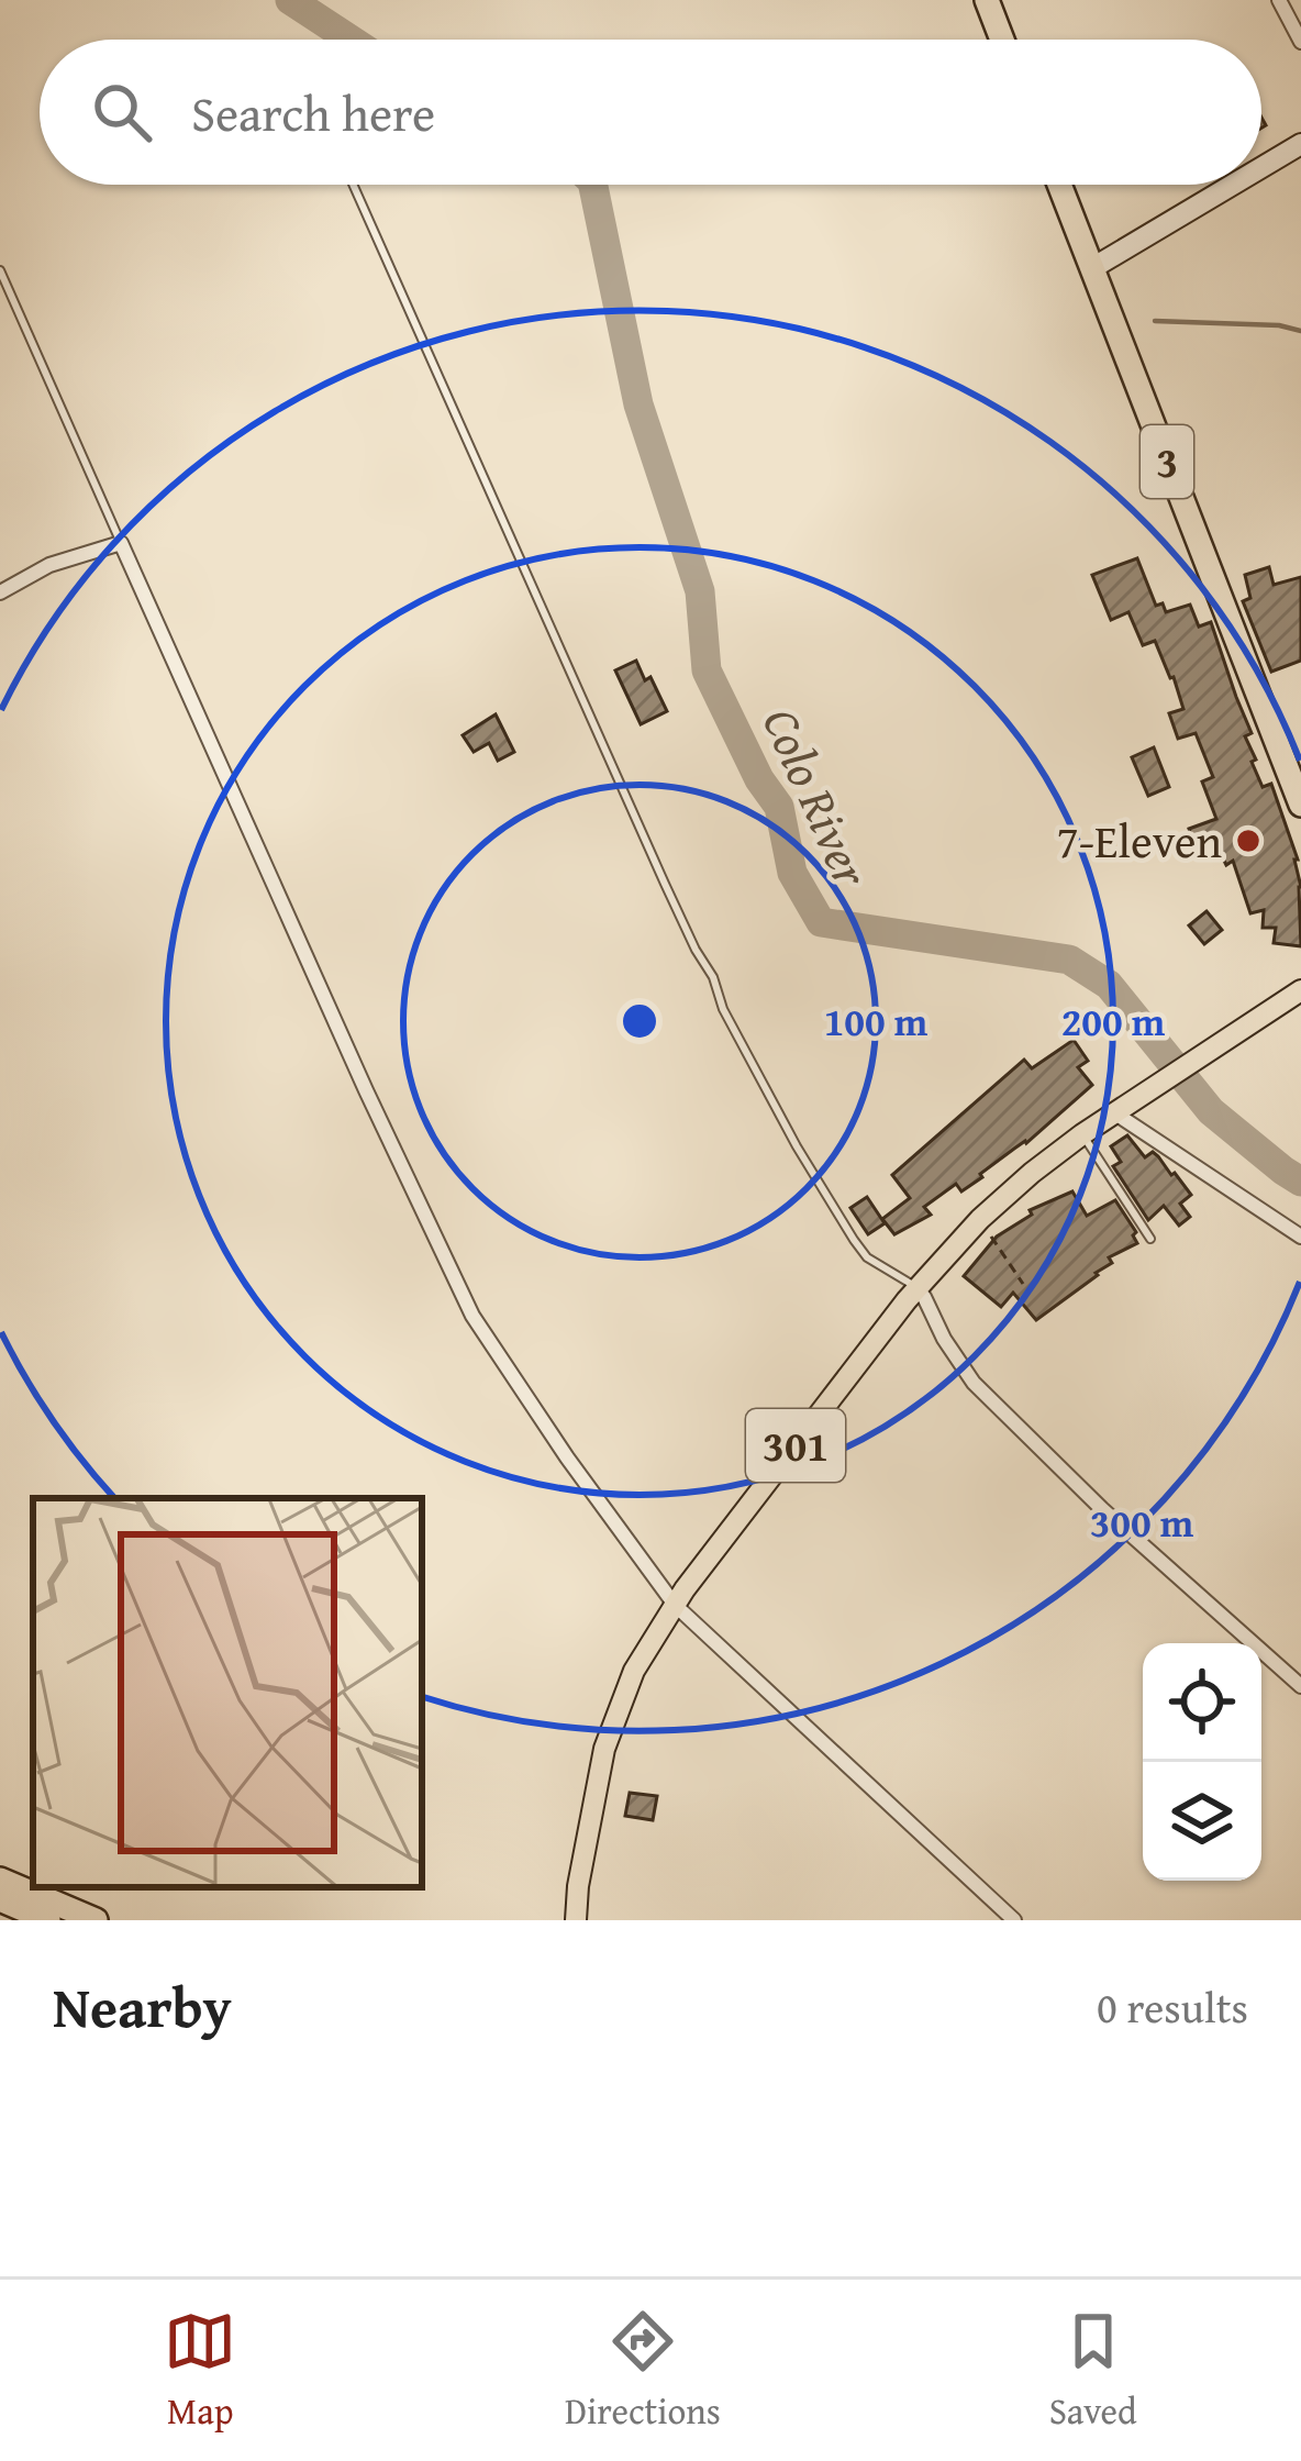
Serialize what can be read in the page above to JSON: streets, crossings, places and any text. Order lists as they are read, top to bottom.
{
  "streets": {
    "highway": ["3"],
    "main road": ["301"]
  },
  "water": ["Colo River"],
  "places": ["7-Eleven"],
  "page": {
    "search": "Search here",
    "heading": ["Nearby", "0 results"],
    "nav": ["Map", "Directions", "Saved"]
  },
  "rings": ["100 m", "200 m", "300 m"]
}
